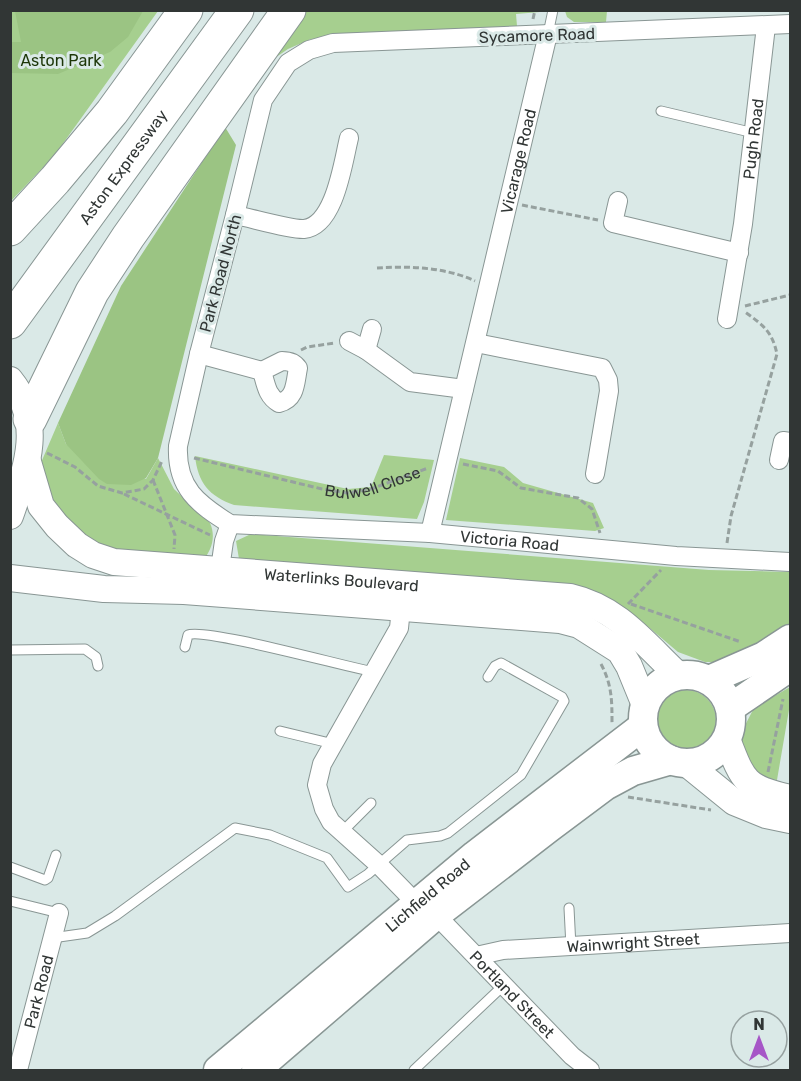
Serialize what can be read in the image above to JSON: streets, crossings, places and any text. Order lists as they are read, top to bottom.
{
  "streets": {
    "highway": ["Aston Expressway"],
    "main road": ["Waterlinks Boulevard", "Lichfield Road"],
    "street": [
      "Sycamore Road",
      "Pugh Road",
      "Vicarage Road",
      "Park Road North",
      "Victoria Road",
      "Wainwright Street",
      "Park Road",
      "Portland Street"
    ],
    "path": ["Bulwell Close"]
  },
  "crossings": [
    ["Sycamore Road", "Pugh Road"],
    ["Sycamore Road", "Vicarage Road"],
    ["Sycamore Road", "Park Road North"],
    ["Vicarage Road", "Bulwell Close"],
    ["Vicarage Road", "Victoria Road"],
    ["Park Road North", "Bulwell Close"],
    ["Park Road North", "Victoria Road"],
    ["Waterlinks Boulevard", "Lichfield Road"],
    ["Waterlinks Boulevard", "Portland Street"],
    ["Lichfield Road", "Portland Street"],
    ["Wainwright Street", "Portland Street"]
  ],
  "parks": ["Aston Park"],
  "north": "top"
}
